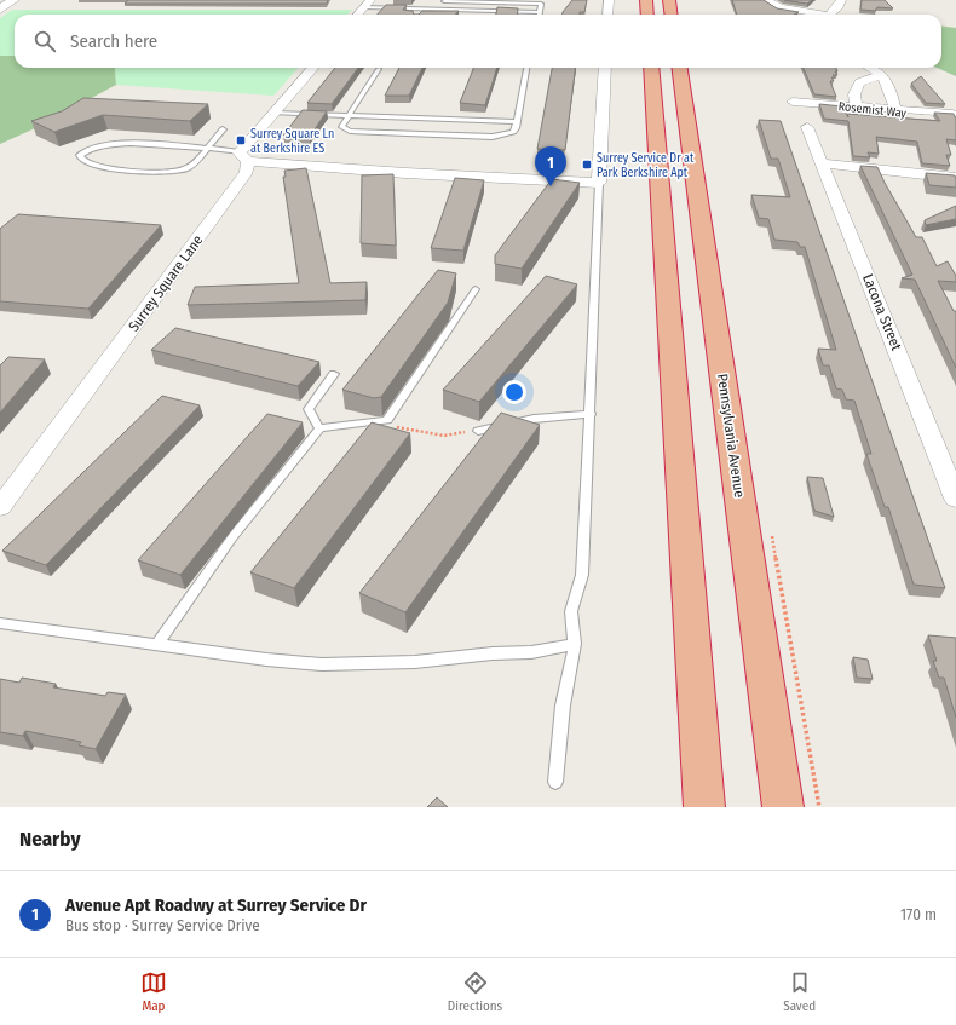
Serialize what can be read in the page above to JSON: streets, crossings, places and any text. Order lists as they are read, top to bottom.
{
  "streets": {
    "highway": ["Pennsylvania Avenue"],
    "street": ["Rosemist Way", "Surrey Square Lane", "Lacona Street"]
  },
  "places": {
    "transit": ["Surrey Square Ln at Berkshire ES", "Surrey Service Dr at Park Berkshire Apt"]
  },
  "page": {
    "search": "Search here",
    "pins": "1",
    "heading": "Nearby",
    "list": [
      {
        "mark": "1",
        "name": "Avenue Apt Roadwy at Surrey Service Dr",
        "note": "Bus stop · Surrey Service Drive",
        "value": "170 m"
      }
    ],
    "nav": ["Map", "Directions", "Saved"]
  }
}
